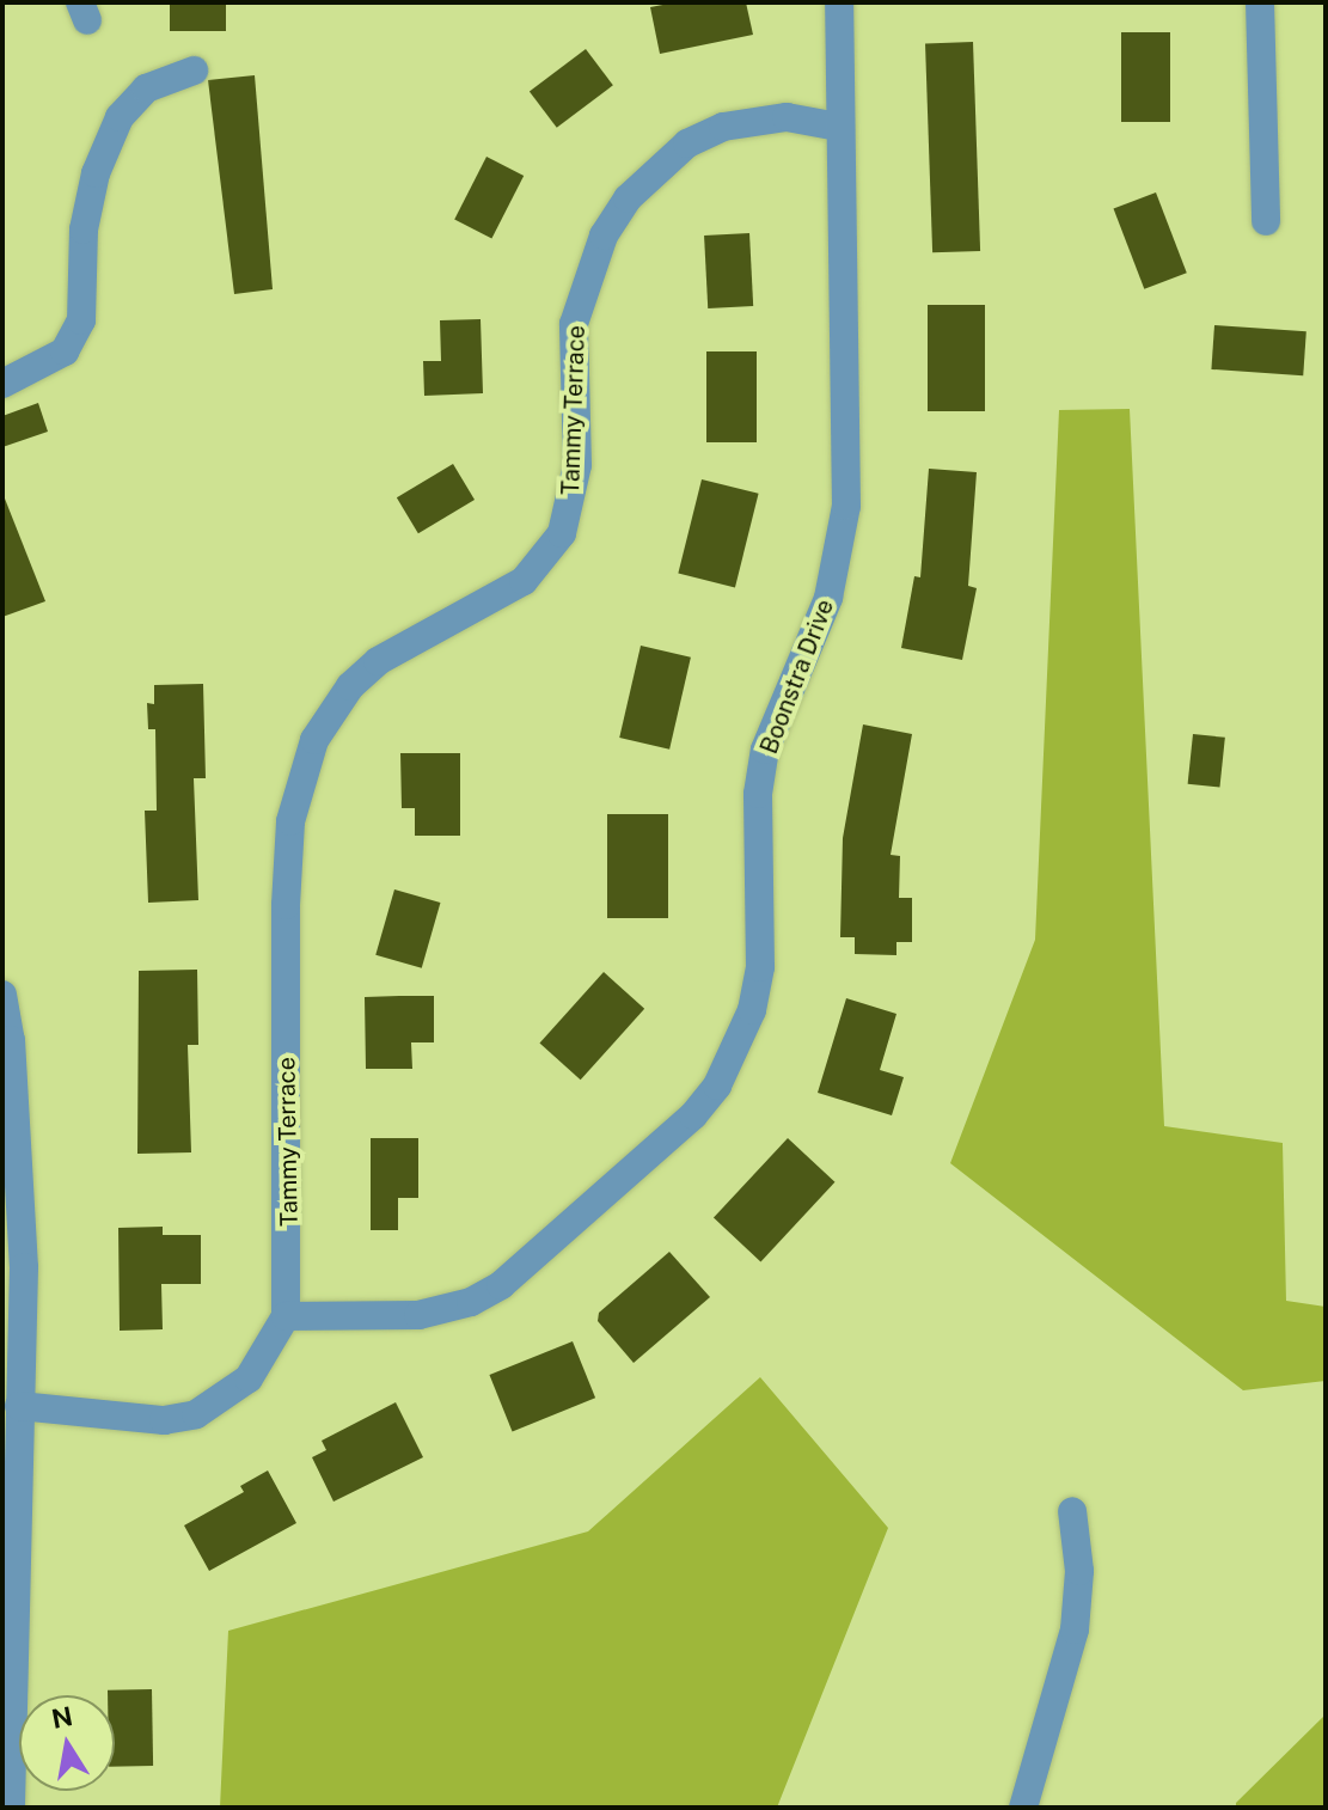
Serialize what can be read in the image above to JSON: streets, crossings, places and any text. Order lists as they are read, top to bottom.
{
  "streets": {
    "street": ["Tammy Terrace", "Boonstra Drive"]
  },
  "crossings": [
    ["Tammy Terrace", "Boonstra Drive"]
  ],
  "north": "top"
}
